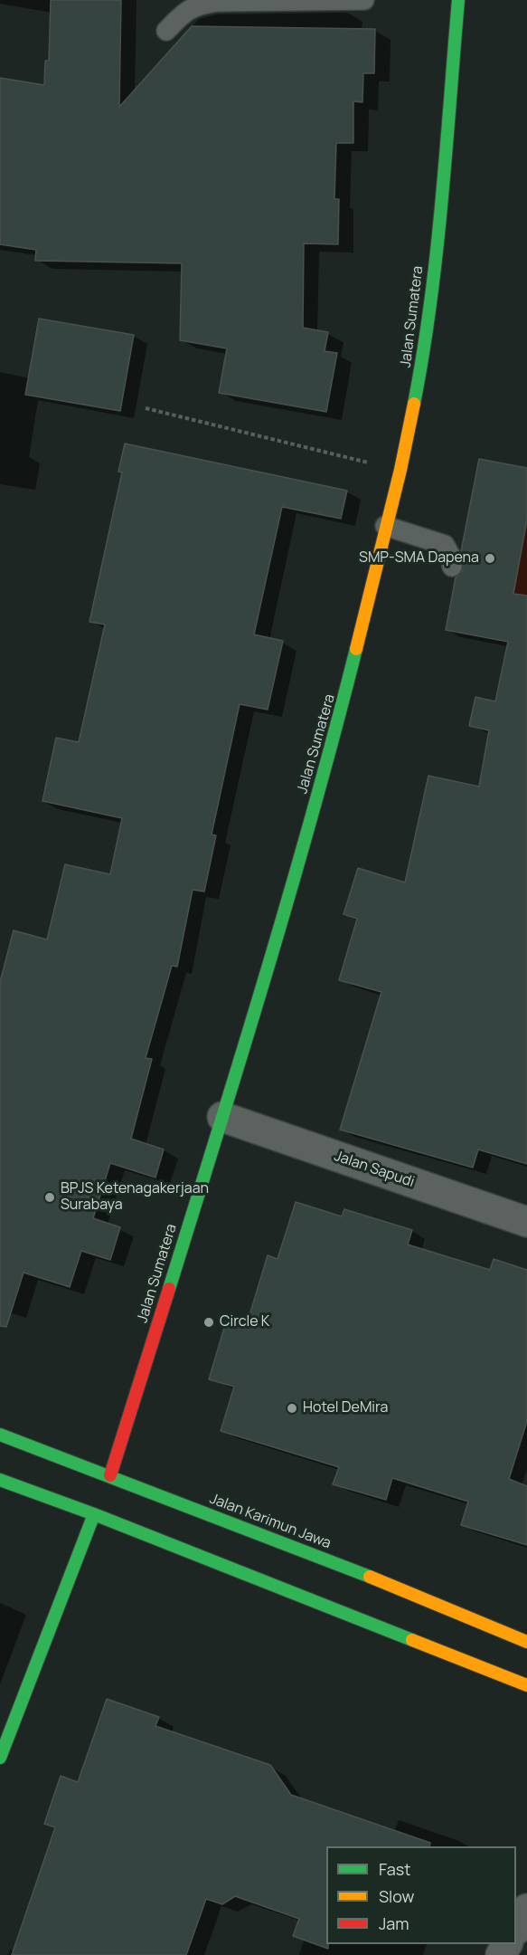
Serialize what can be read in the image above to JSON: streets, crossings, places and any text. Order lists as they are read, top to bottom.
{
  "streets": {
    "street": ["Jalan Sumatera", "Jalan Sapudi", "Jalan Karimun Jawa"]
  },
  "crossings": [
    ["Jalan Sumatera", "Jalan Sapudi"],
    ["Jalan Sumatera", "Jalan Karimun Jawa"]
  ],
  "places": [
    "SMP-SMA Dapena",
    "BPJS Ketenagakerjaan Surabaya",
    "Circle K",
    "Hotel DeMira"
  ],
  "legend": ["Fast", "Slow", "Jam"]
}
